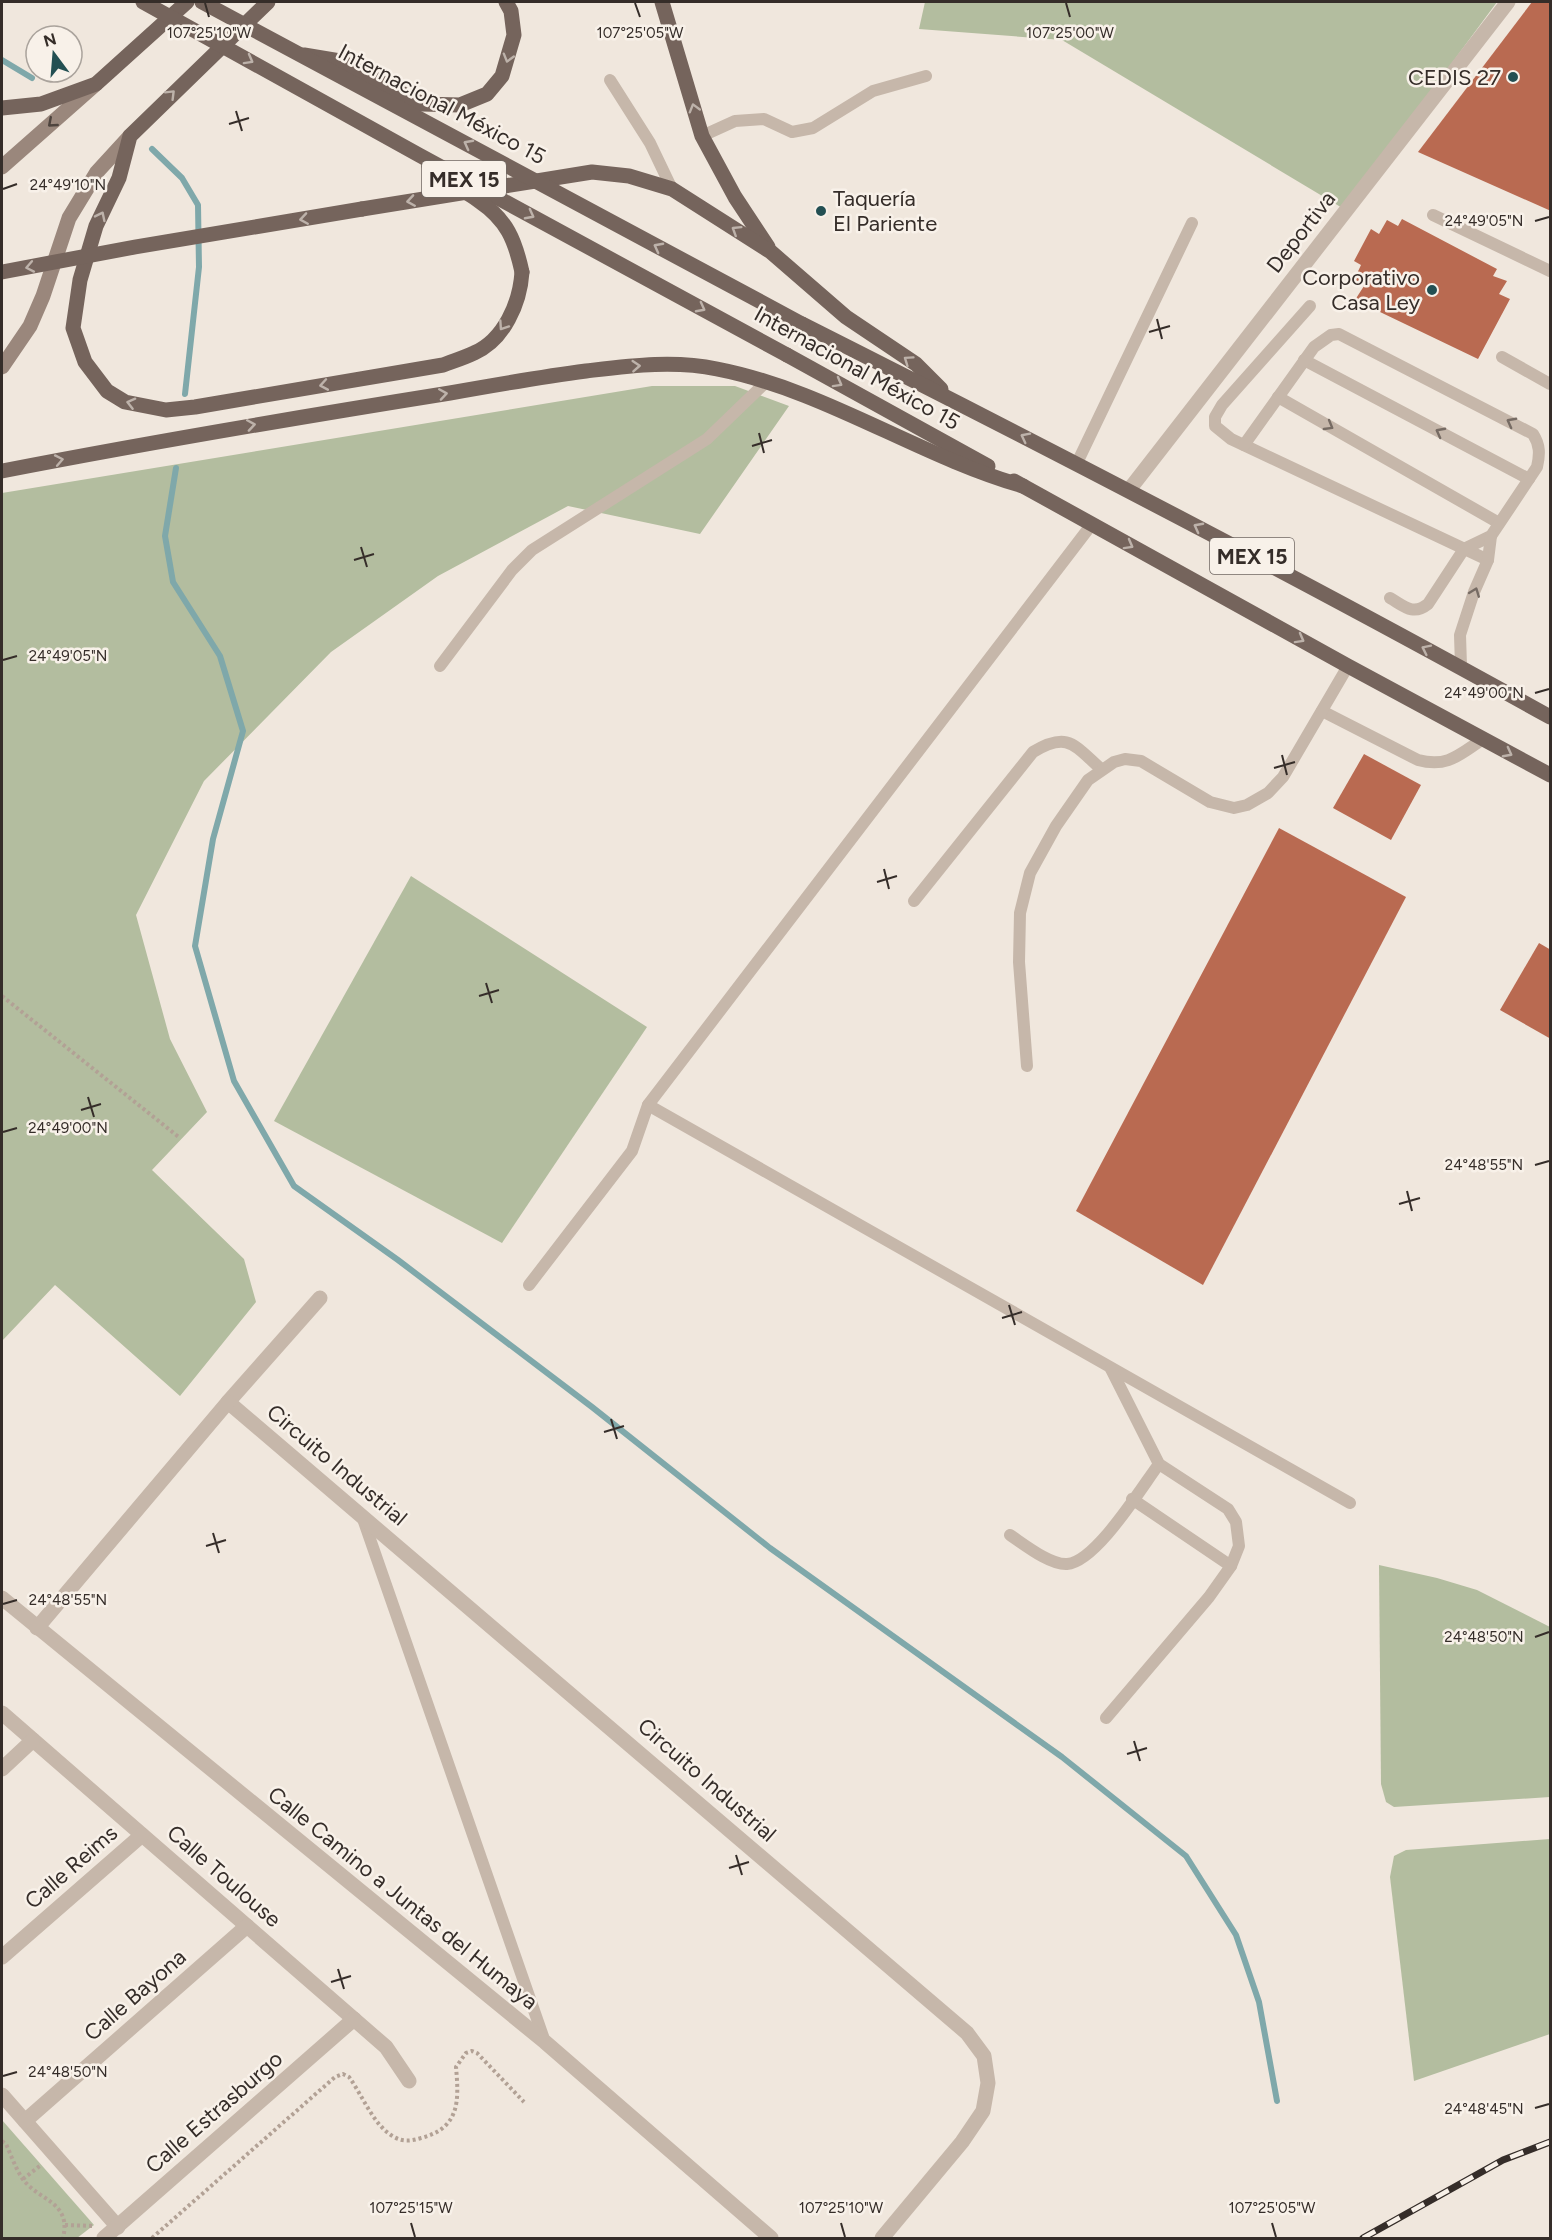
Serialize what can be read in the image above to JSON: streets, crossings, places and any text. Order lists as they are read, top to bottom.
{
  "streets": {
    "main road": ["Internacional México 15", "MEX 15"],
    "street": [
      "Deportiva",
      "Circuito Industrial",
      "Calle Reims",
      "Calle Toulouse",
      "Calle Camino a Juntas del Humaya",
      "Calle Bayona",
      "Calle Estrasburgo"
    ]
  },
  "crossings": [
    ["Internacional México 15", "Deportiva"],
    ["Calle Reims", "Calle Toulouse"],
    ["Calle Toulouse", "Calle Bayona"],
    ["Calle Toulouse", "Calle Estrasburgo"]
  ],
  "places": ["CEDIS 27", "Taquería El Pariente", "Corporativo Casa Ley"],
  "north": "top",
  "coordinates": [
    "107°25'10\"W",
    "107°25'05\"W",
    "107°25'00\"W",
    "24°49'10\"N",
    "24°49'05\"N",
    "24°49'00\"N",
    "24°48'55\"N",
    "24°48'50\"N",
    "24°48'45\"N",
    "107°25'15\"W"
  ]
}
